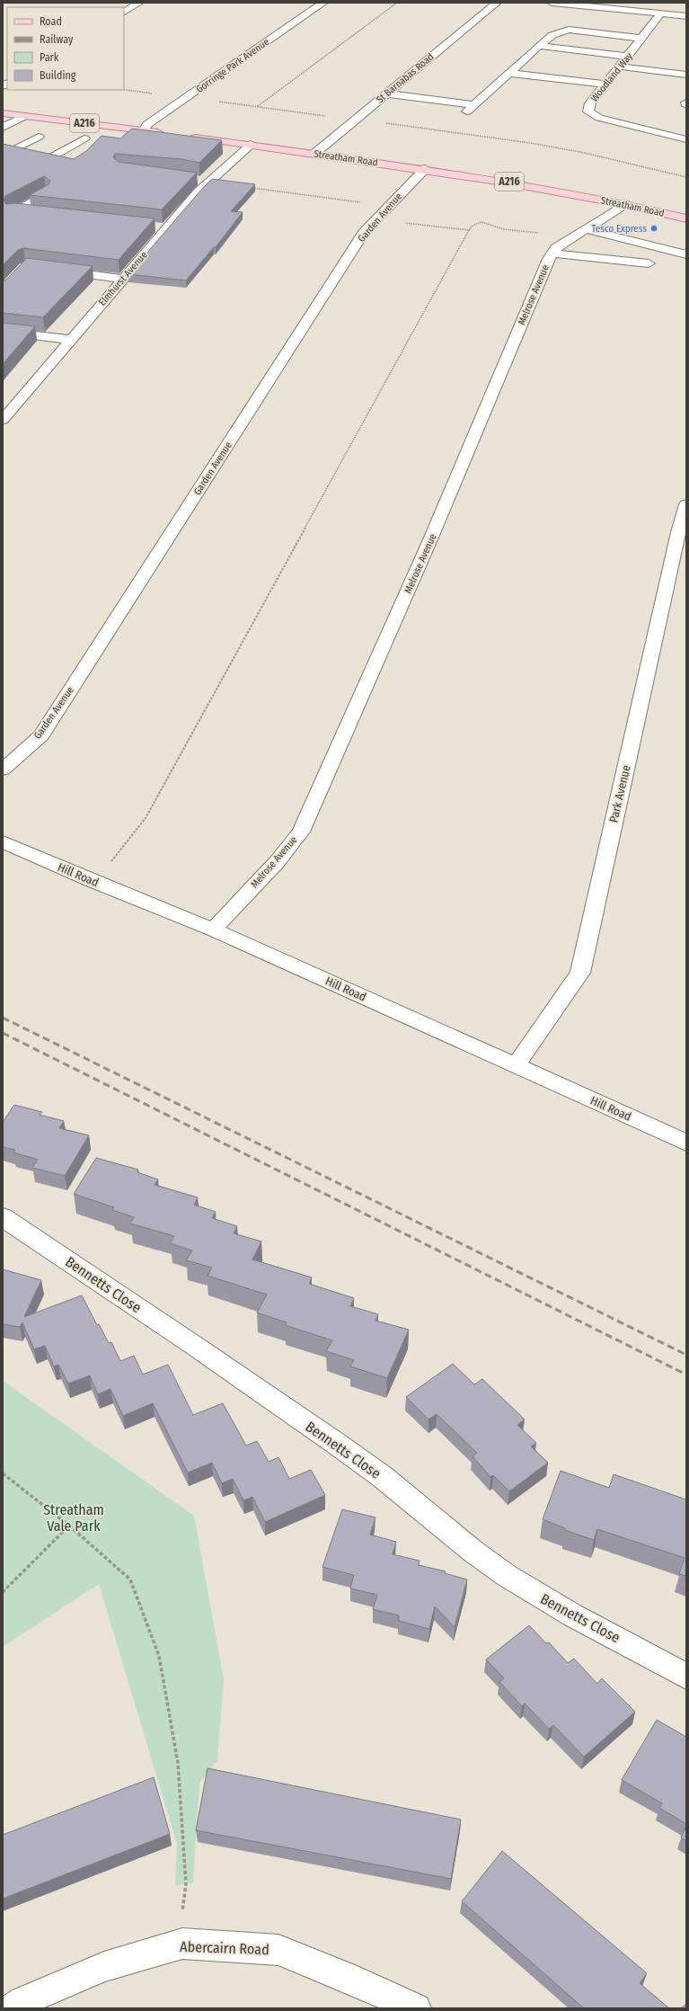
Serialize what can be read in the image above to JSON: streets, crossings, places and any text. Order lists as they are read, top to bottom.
{
  "streets": {
    "main road": ["A216", "Streatham Road"],
    "street": [
      "Gorringe Park Avenue",
      "Woodland Way",
      "St Barnabas Road",
      "Garden Avenue",
      "Elmhurst Avenue",
      "Melrose Avenue",
      "Park Avenue",
      "Hill Road",
      "Bennetts Close",
      "Abercairn Road"
    ]
  },
  "crossings": [
    ["Gorringe Park Avenue", "A216"],
    ["St Barnabas Road", "Streatham Road"],
    ["Streatham Road", "Garden Avenue"],
    ["Streatham Road", "Elmhurst Avenue"],
    ["Streatham Road", "Melrose Avenue"],
    ["Melrose Avenue", "Hill Road"],
    ["Park Avenue", "Hill Road"]
  ],
  "parks": ["Streatham Vale Park"],
  "places": ["Tesco Express"],
  "legend": [
    "Road",
    "Railway",
    "Park",
    "Building"
  ]
}
